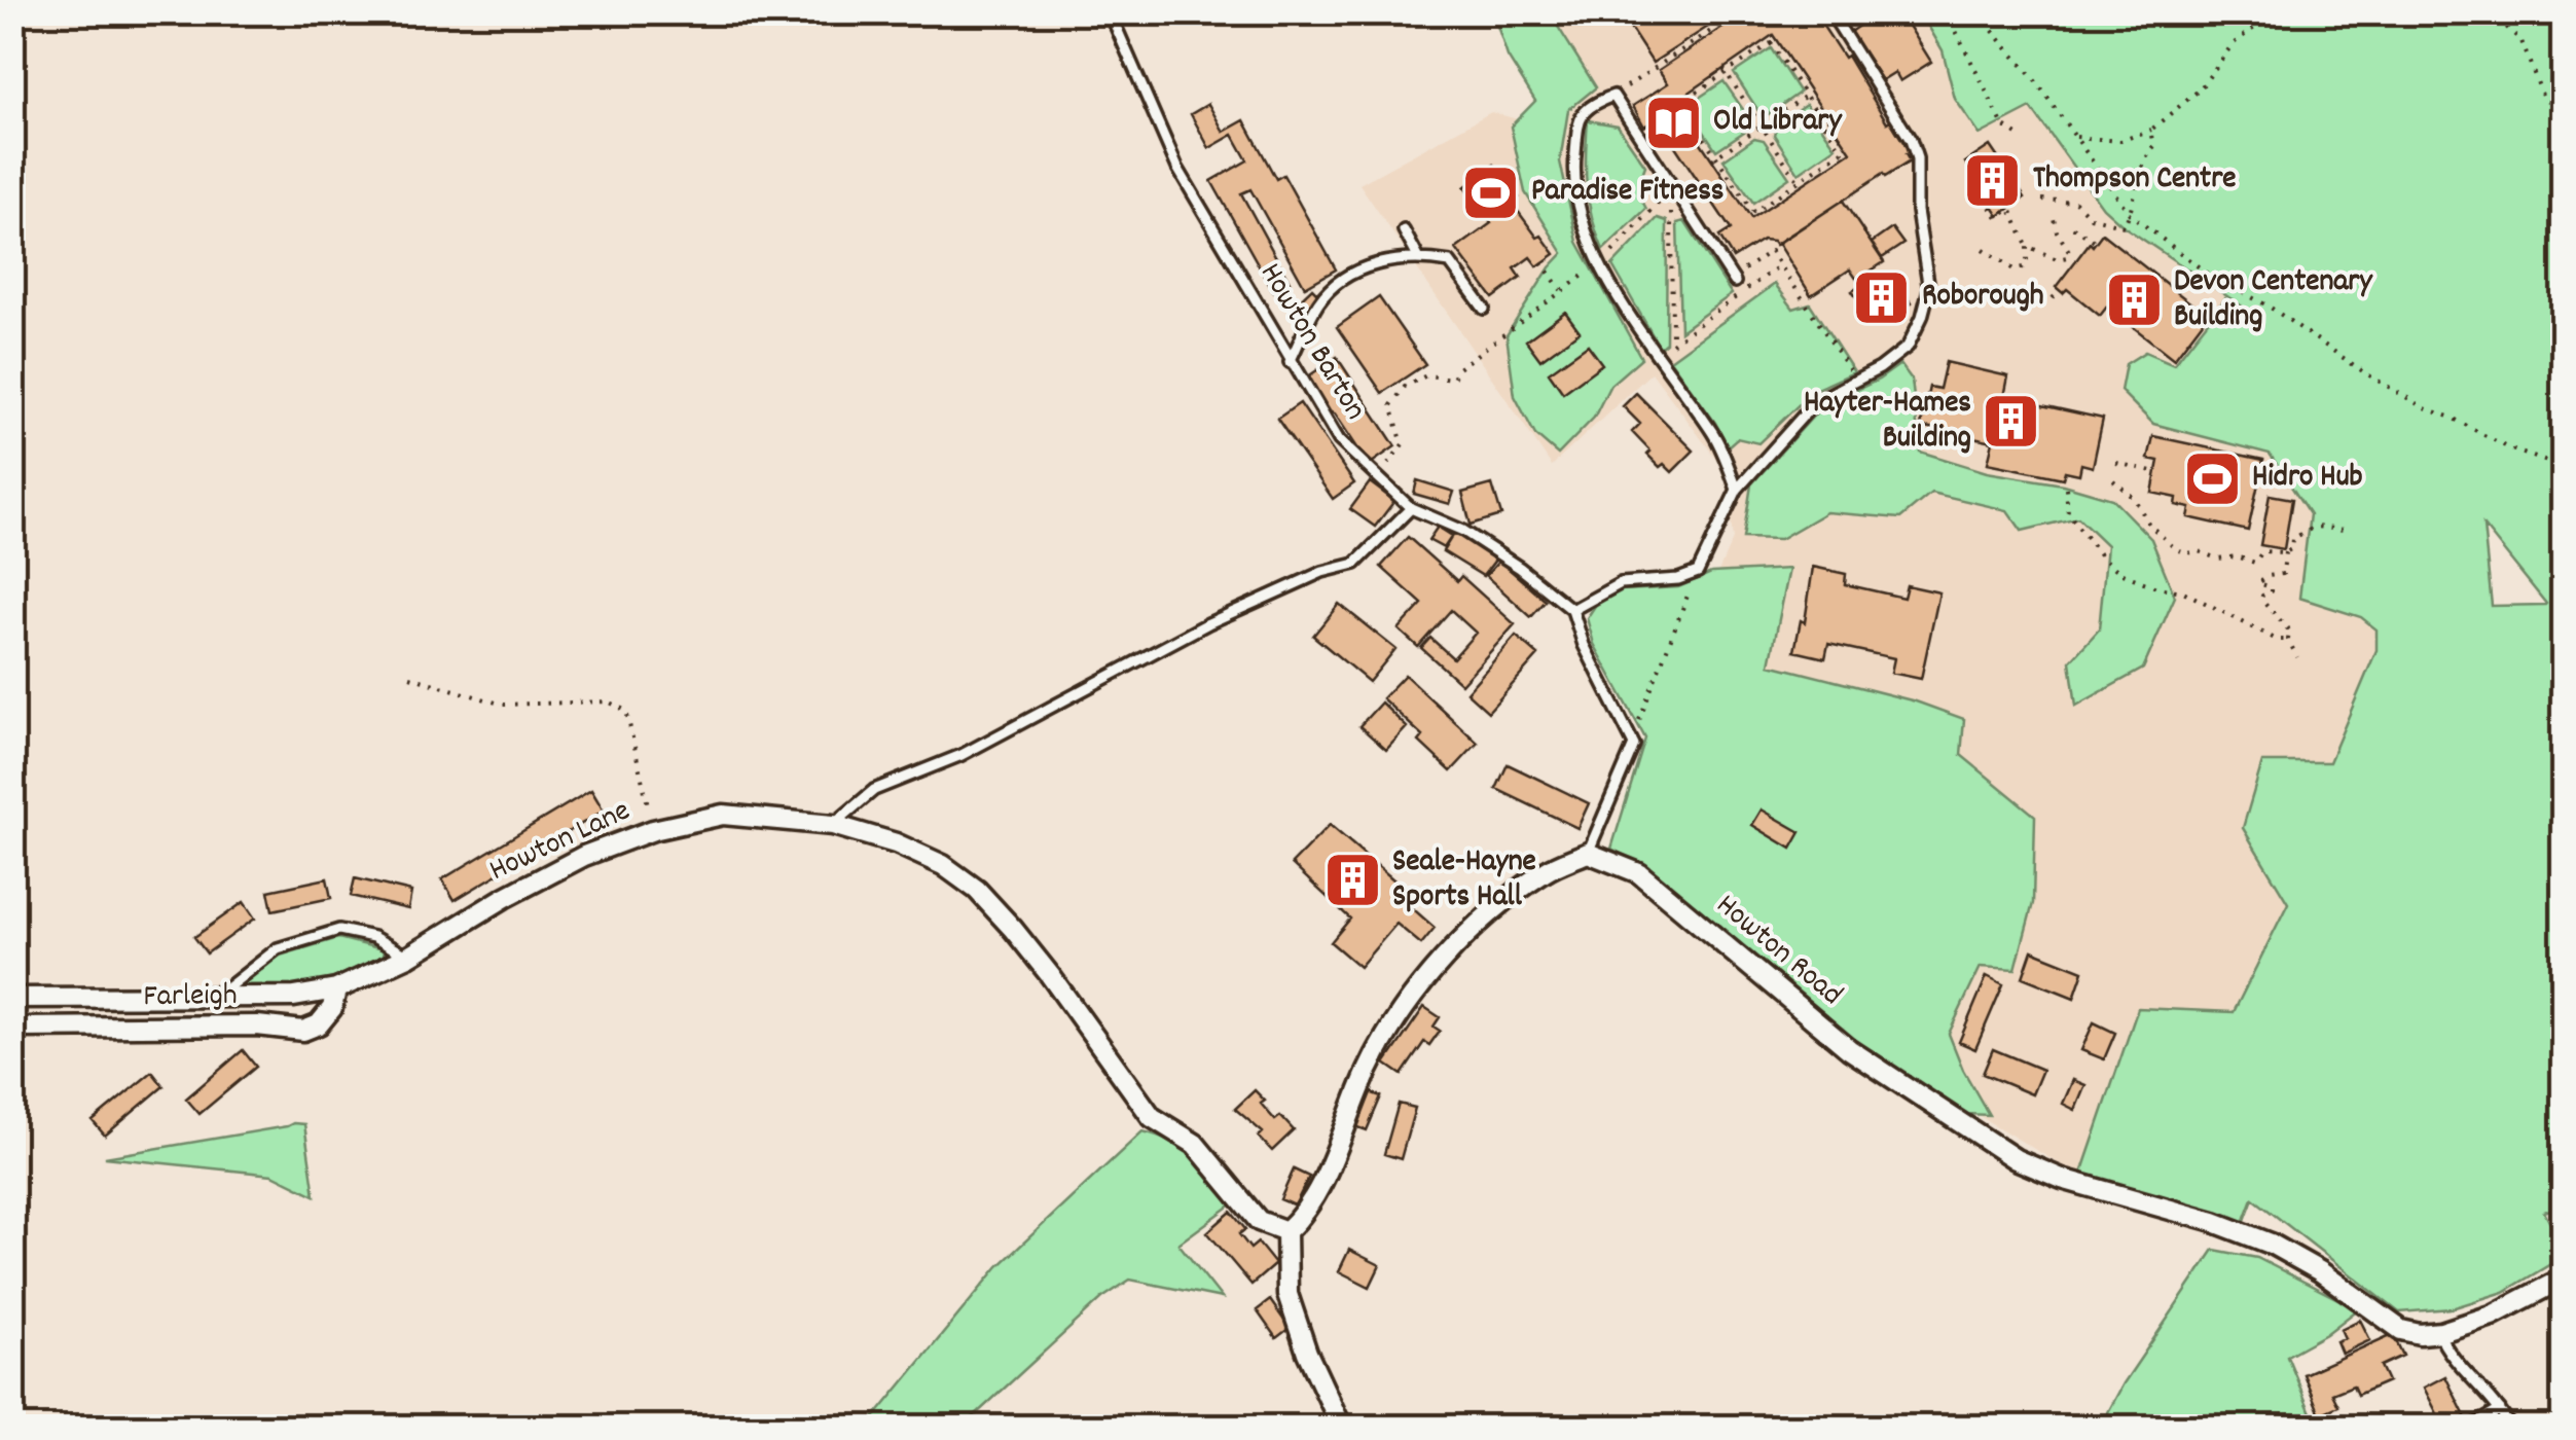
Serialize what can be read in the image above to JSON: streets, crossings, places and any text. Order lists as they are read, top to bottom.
{
  "streets": {
    "street": ["Howton Lane", "Howton Road", "Farleigh"],
    "lane": ["Howton Barton"]
  },
  "crossings": [
    ["Howton Lane", "Farleigh"]
  ],
  "places": {
    "library": ["Old Library"],
    "building": [
      "Thompson Centre",
      "Roborough",
      "Devon Centenary Building",
      "Hayter-Hames Building",
      "Seale-Hayne Sports Hall"
    ],
    "sports": ["Paradise Fitness", "Hidro Hub"]
  }
}
